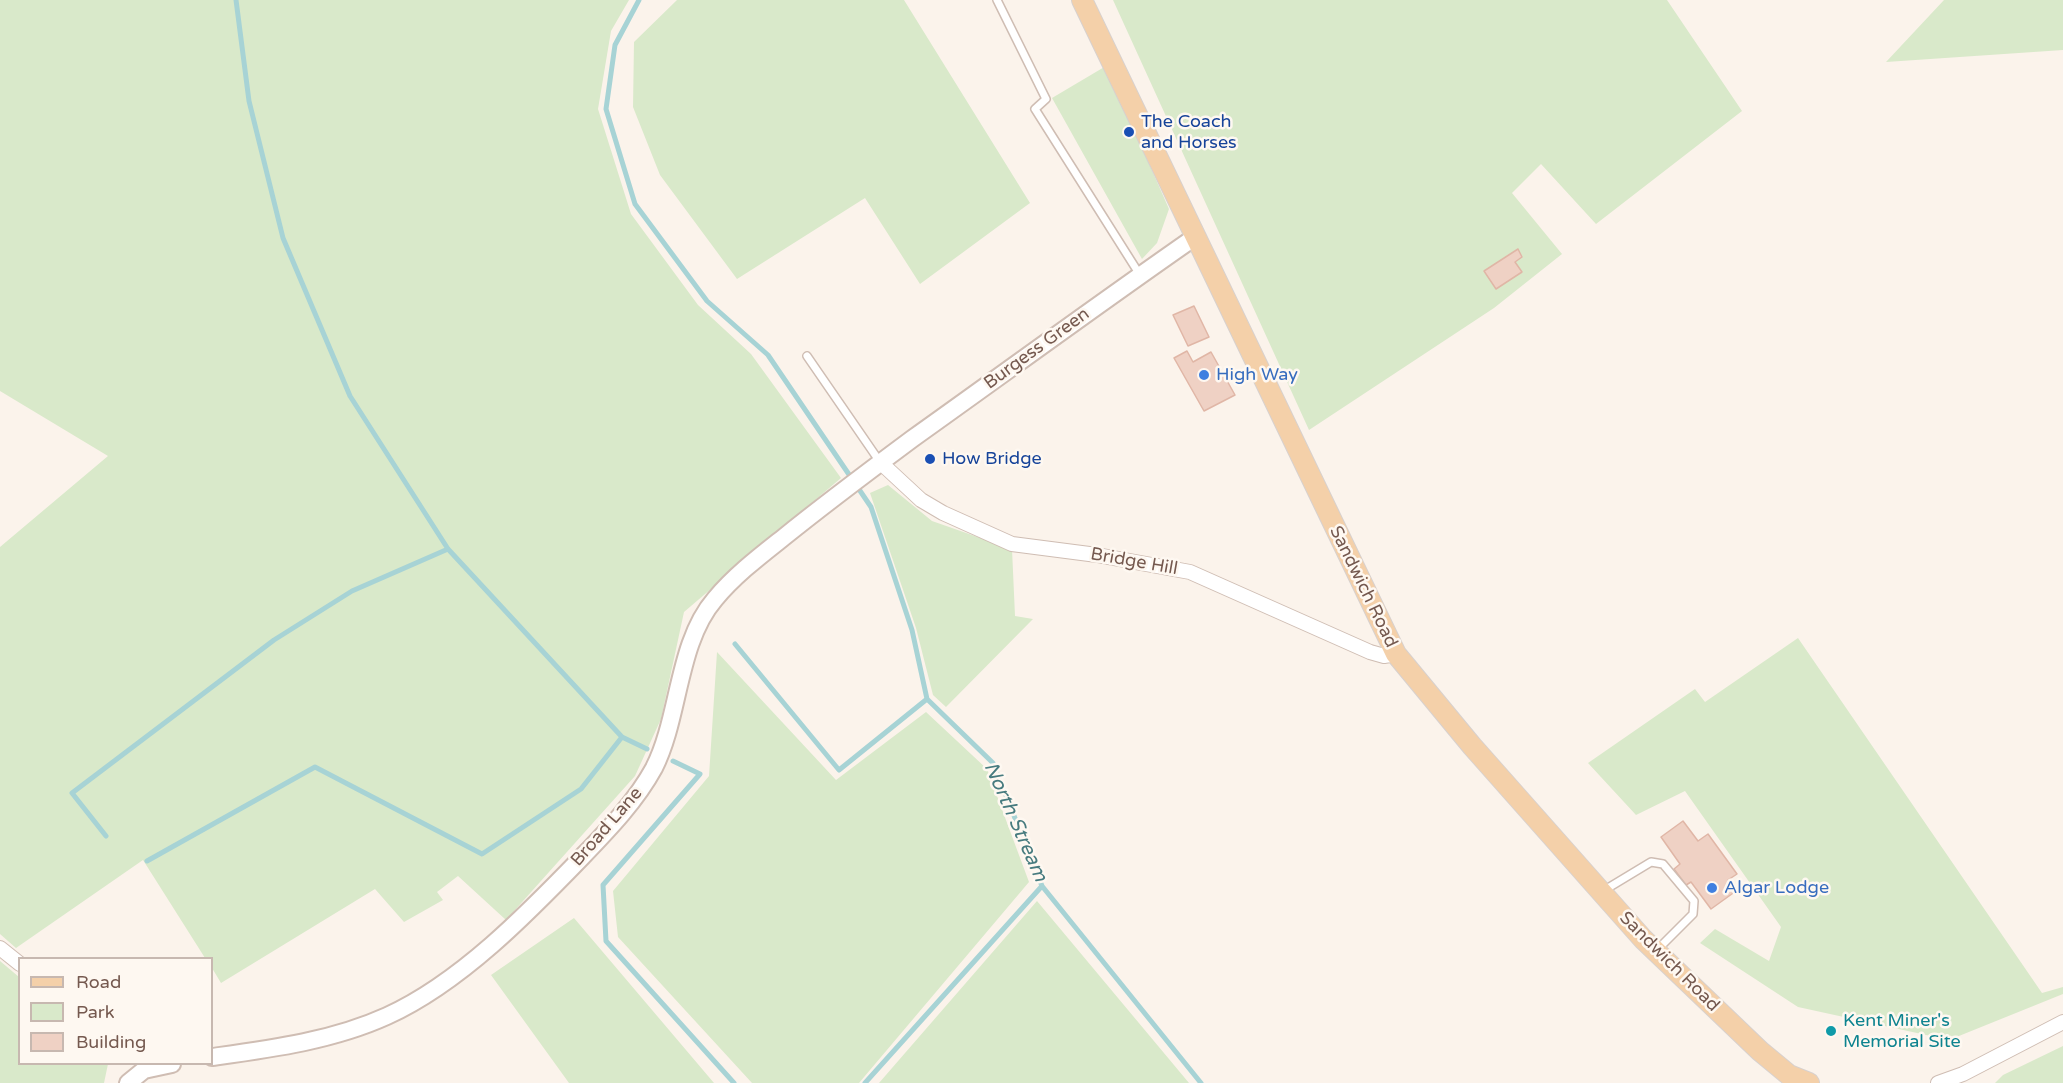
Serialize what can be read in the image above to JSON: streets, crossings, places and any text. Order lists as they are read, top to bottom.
{
  "streets": {
    "main road": ["Sandwich Road"],
    "street": ["Burgess Green", "Bridge Hill", "Broad Lane"]
  },
  "crossings": [
    ["Burgess Green", "Bridge Hill"],
    ["Burgess Green", "Sandwich Road"],
    ["Burgess Green", "Broad Lane"],
    ["Bridge Hill", "Sandwich Road"],
    ["Bridge Hill", "Broad Lane"]
  ],
  "water": ["North Stream"],
  "places": [
    "The Coach and Horses",
    "High Way",
    "How Bridge",
    "Algar Lodge",
    "Kent Miner's Memorial Site"
  ],
  "legend": ["Road", "Park", "Building"]
}
